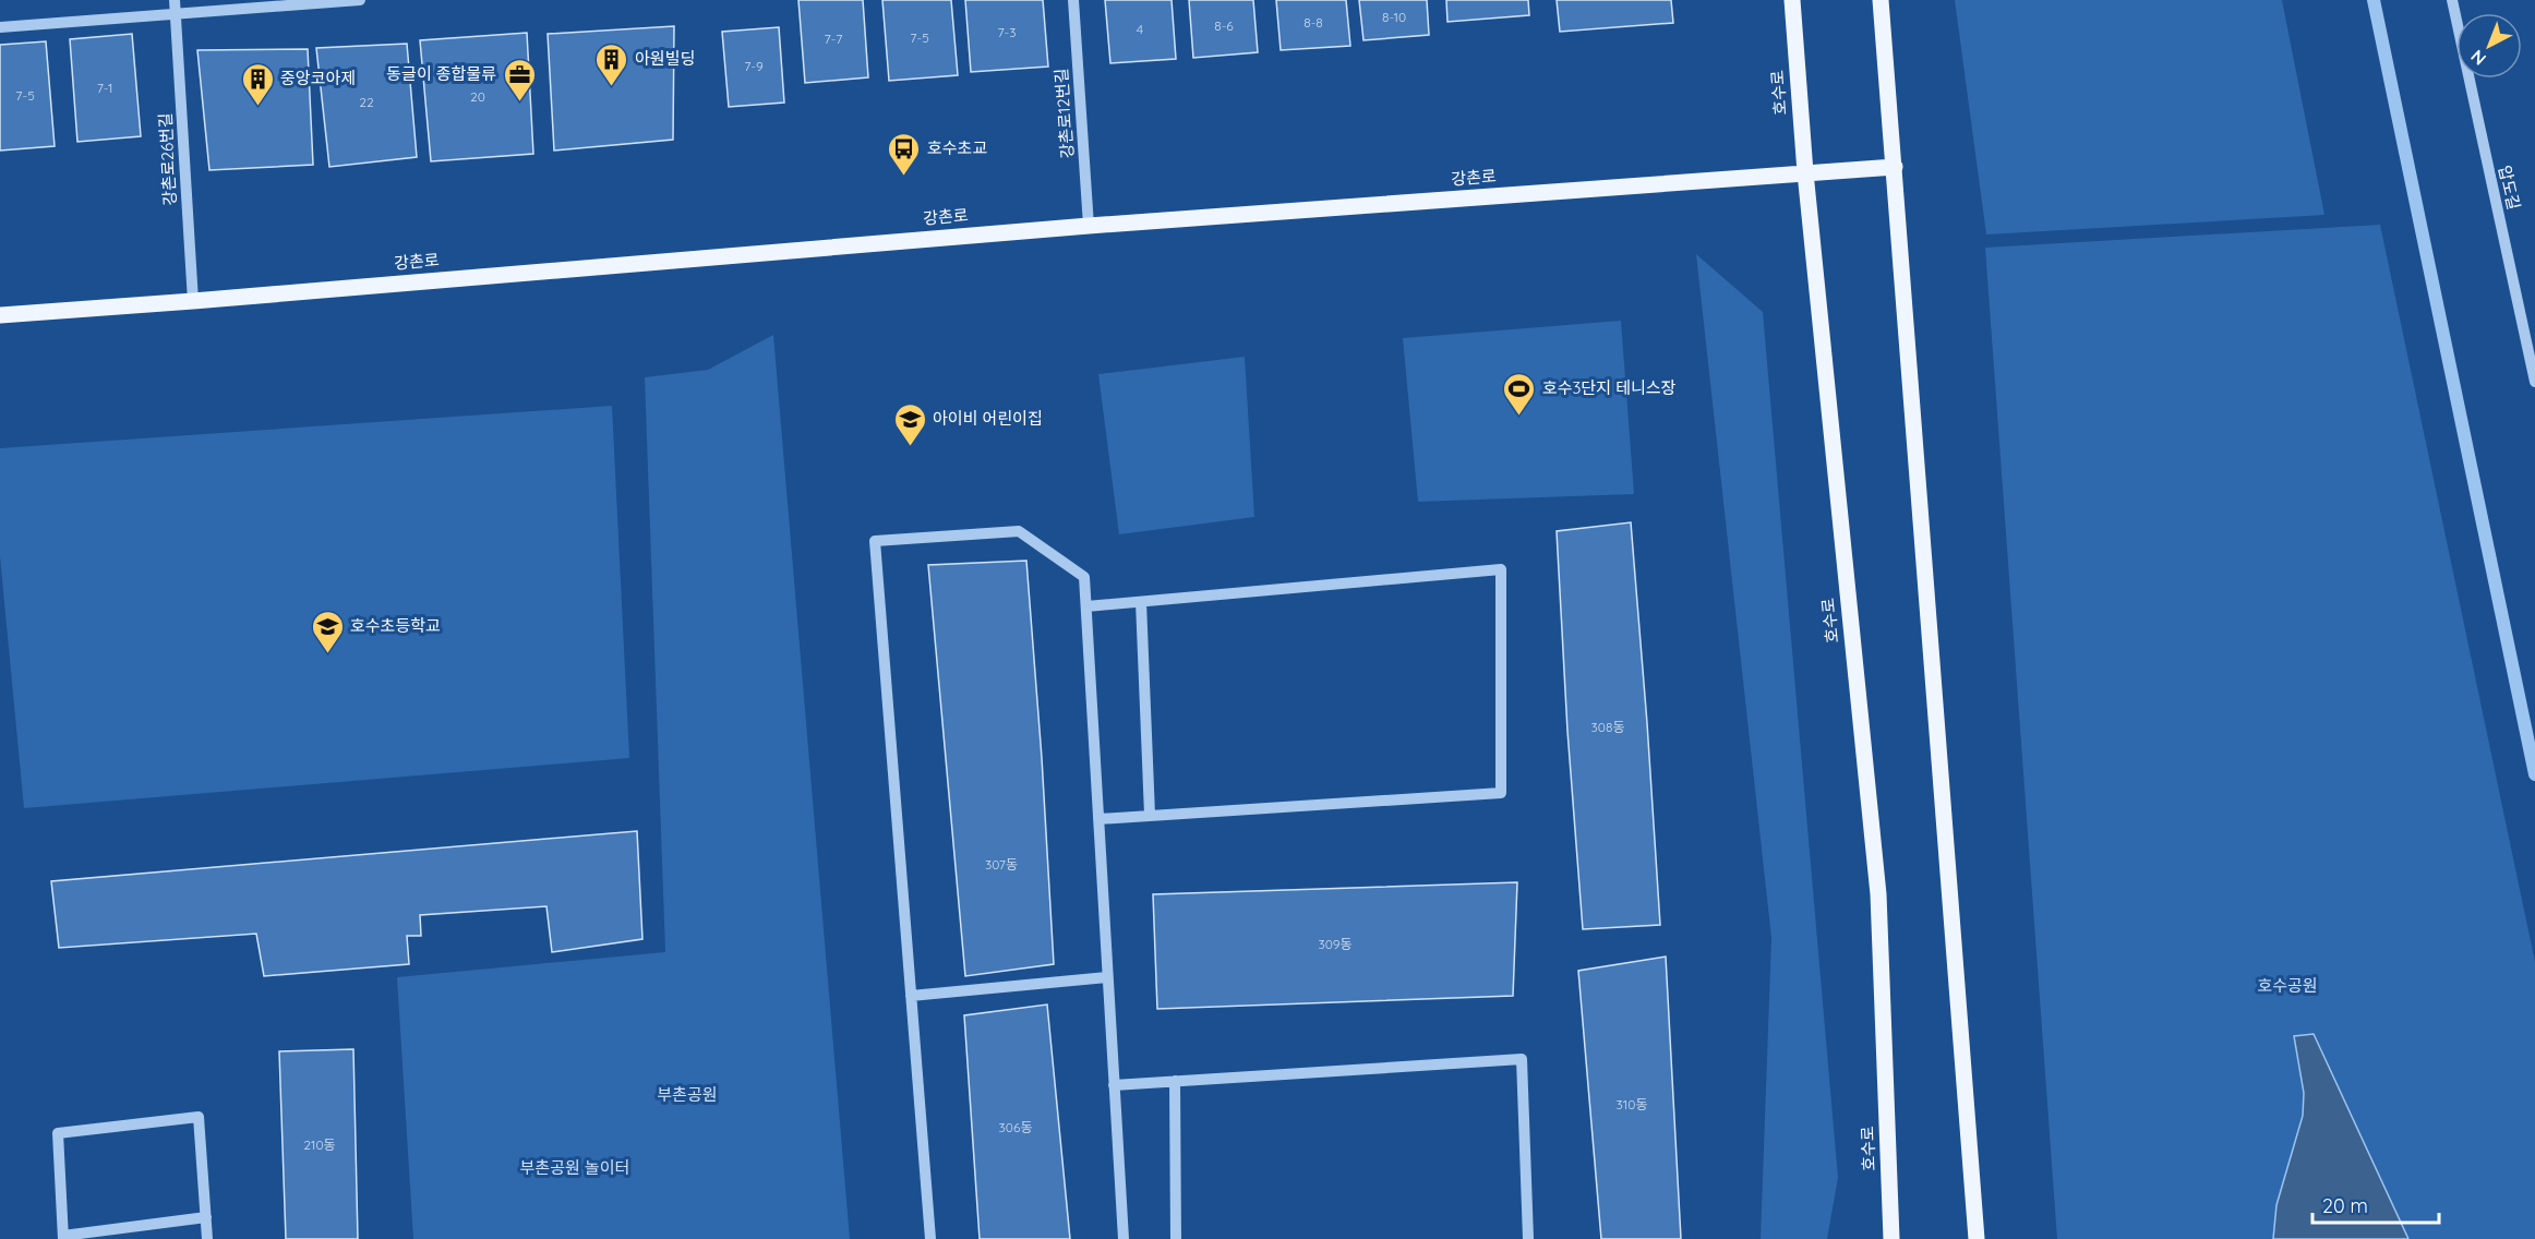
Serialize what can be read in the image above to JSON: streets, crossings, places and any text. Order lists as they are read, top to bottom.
{
  "streets": {
    "main road": ["호수로", "강촌로"],
    "street": ["강촌로12번길", "강촌로26번길", "압도길"]
  },
  "crossings": [
    ["호수로", "강촌로"],
    ["강촌로12번길", "강촌로"],
    ["강촌로26번길", "강촌로"]
  ],
  "parks": ["호수공원", "부촌공원", "부촌공원 놀이터"],
  "places": {
    "building": ["아원빌딩", "중앙코아제"],
    "office": ["동글이 종합물류"],
    "bus stop": ["호수초교"],
    "sports": ["호수3단지 테니스장"],
    "school or university": ["아이비 어린이집", "호수초등학교"]
  },
  "house_numbers": [
    "8-10",
    "8-8",
    "8-6",
    "4",
    "7-3",
    "7-5",
    "7-7",
    "7-9",
    "7-1",
    "7-5",
    "20",
    "22",
    "308동",
    "307동",
    "309동",
    "310동",
    "306동",
    "210동"
  ],
  "scale_bar": "20 m",
  "north": "bottom left"
}
